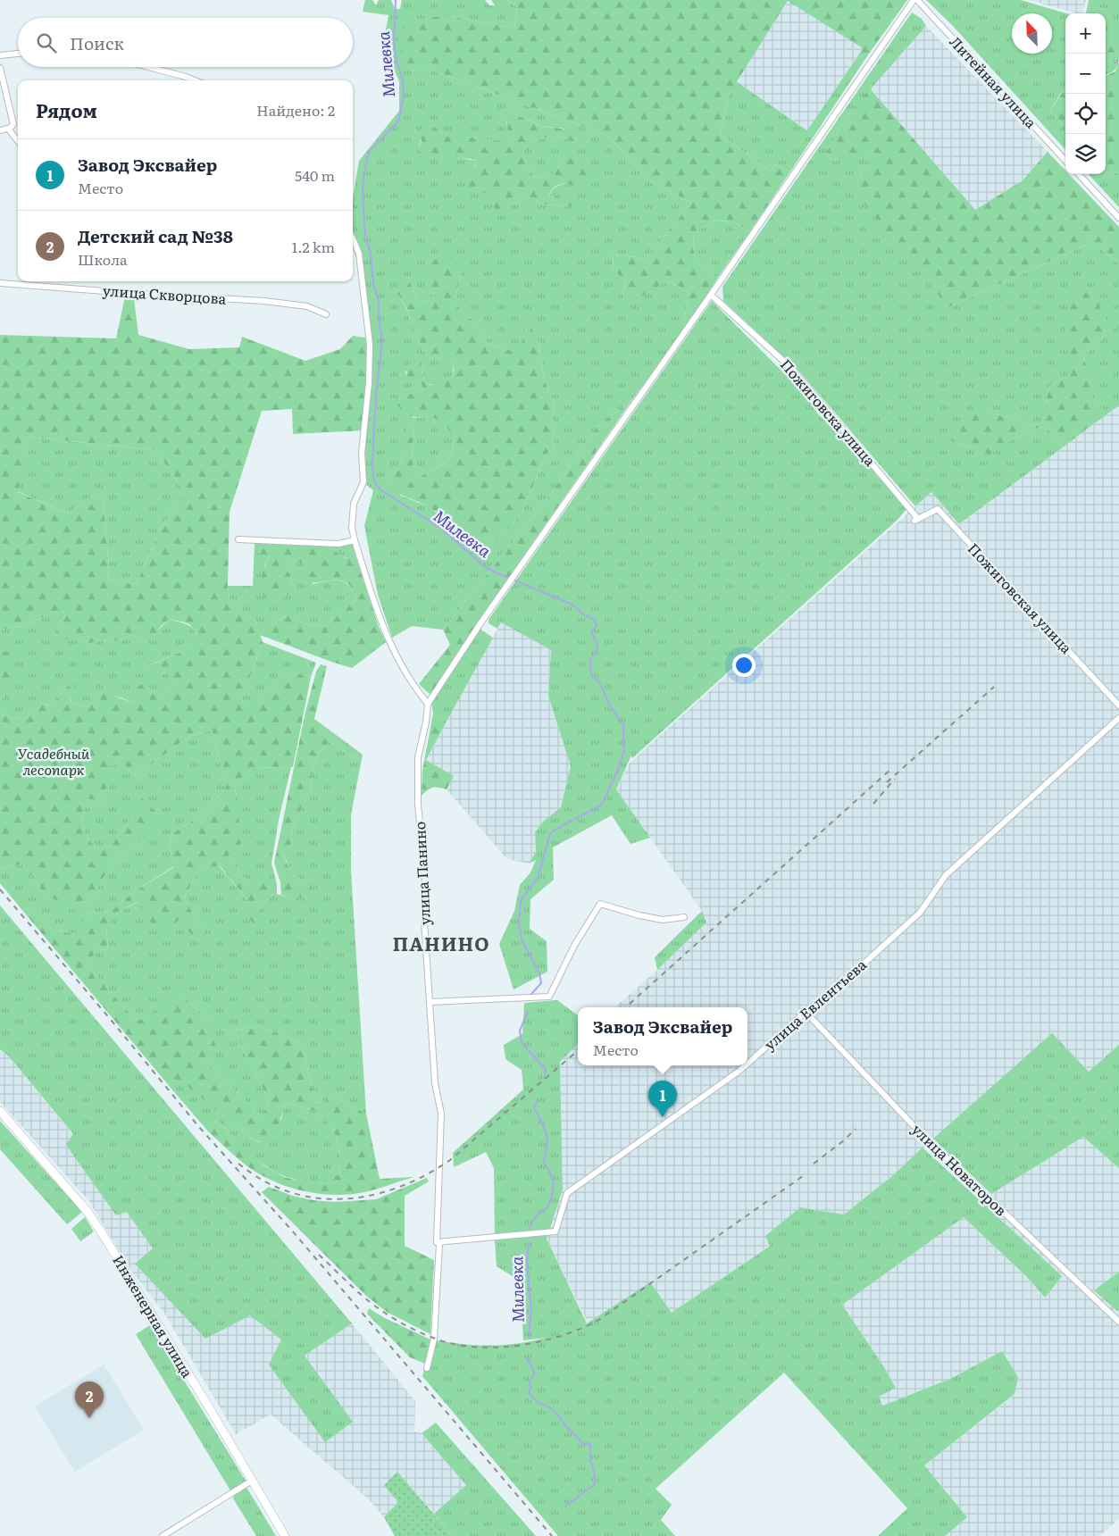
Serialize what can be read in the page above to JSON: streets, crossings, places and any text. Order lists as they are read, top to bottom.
{
  "streets": {
    "main road": ["Инженерная улица"],
    "street": [
      "Литейная улица",
      "улица Скворцова",
      "Пожиговска улица",
      "Пожиговская улица",
      "улица Панино",
      "улица Евлентьева",
      "улица Новаторов"
    ]
  },
  "crossings": [
    ["Литейная улица", "улица Панино"],
    ["Пожиговска улица", "Пожиговская улица"],
    ["Пожиговска улица", "улица Панино"],
    ["улица Панино", "улица Евлентьева"],
    ["улица Евлентьева", "улица Новаторов"]
  ],
  "districts": ["ПАНИНО"],
  "water": ["Милевка"],
  "parks": ["Усадебный лесопарк"],
  "north": "top left",
  "page": {
    "map_buttons": ["+", "−"],
    "search": "Поиск",
    "heading": ["Рядом", "Найдено: 2"],
    "list": [
      {
        "mark": "1",
        "name": "Завод Эксвайер",
        "note": "Место",
        "value": "540 m"
      },
      {
        "mark": "2",
        "name": "Детский сад №38",
        "note": "Школа",
        "value": "1.2 km"
      }
    ],
    "popup": ["Завод Эксвайер", "Место"],
    "pins": ["1", "2"]
  }
}
